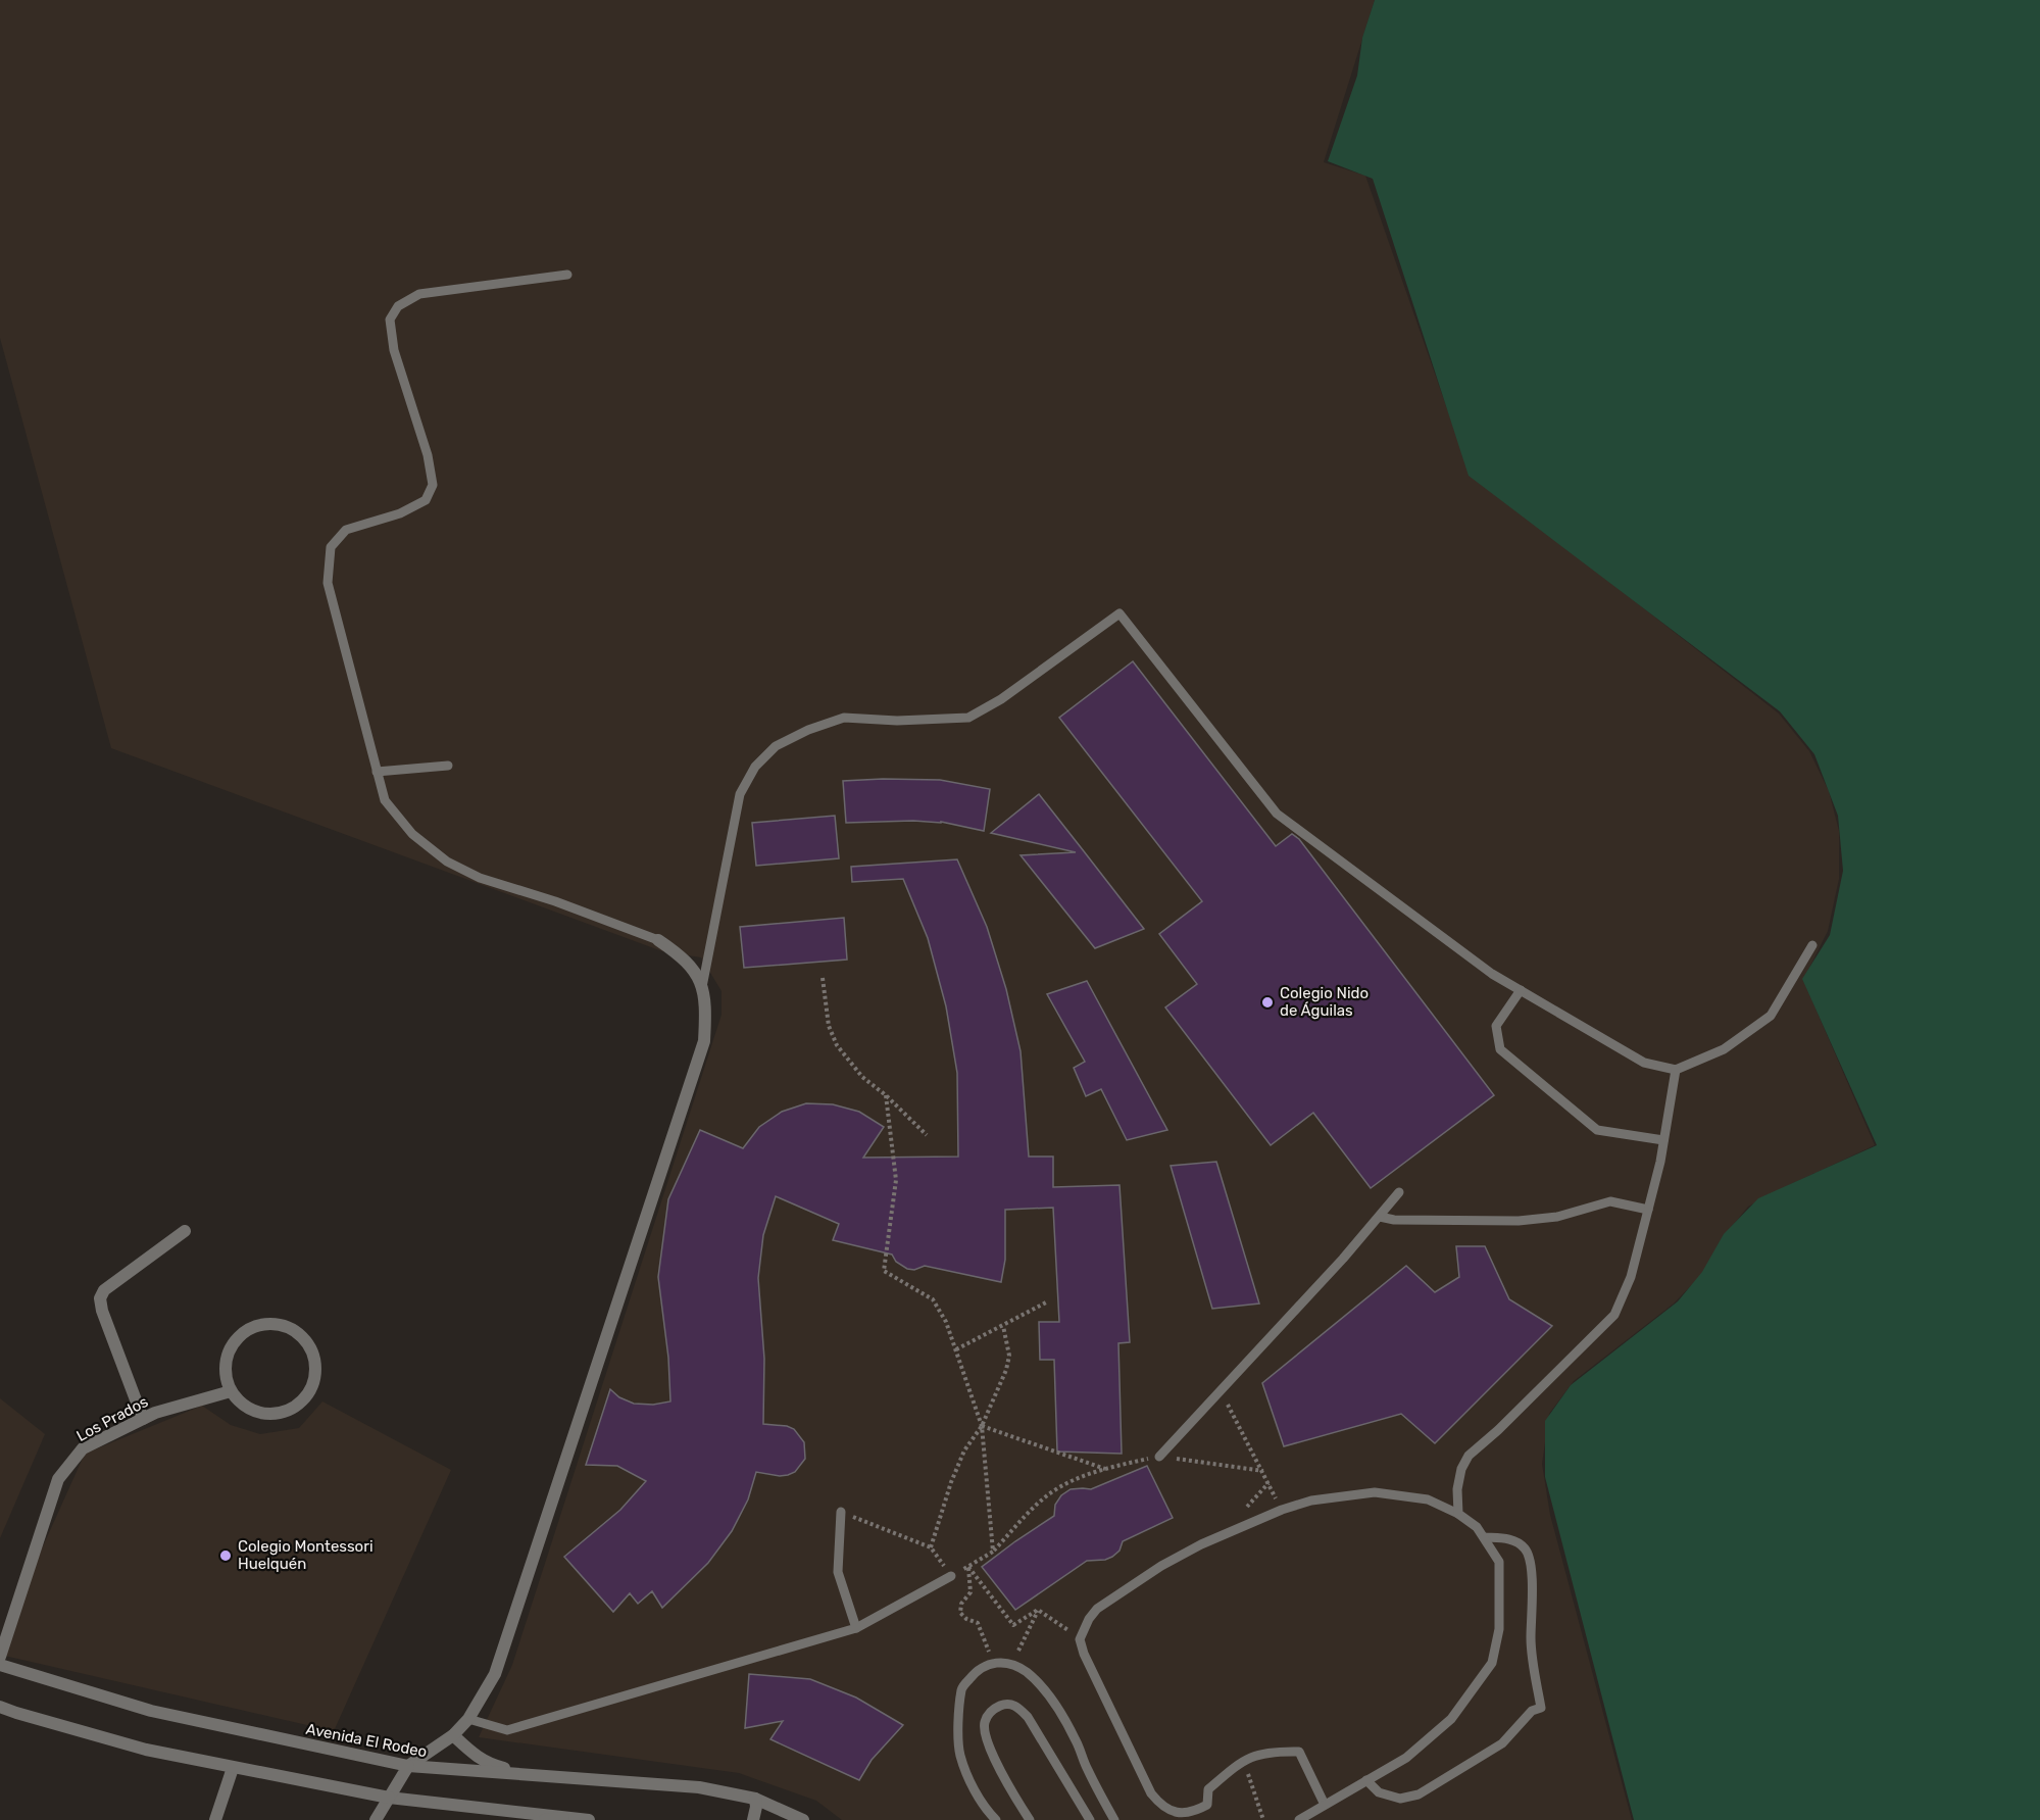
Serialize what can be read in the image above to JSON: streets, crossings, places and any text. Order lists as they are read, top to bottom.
{
  "streets": {
    "street": ["Los Prados", "Avenida El Rodeo"]
  },
  "places": ["Colegio Nido de Águilas", "Colegio Montessori Huelquén"]
}
